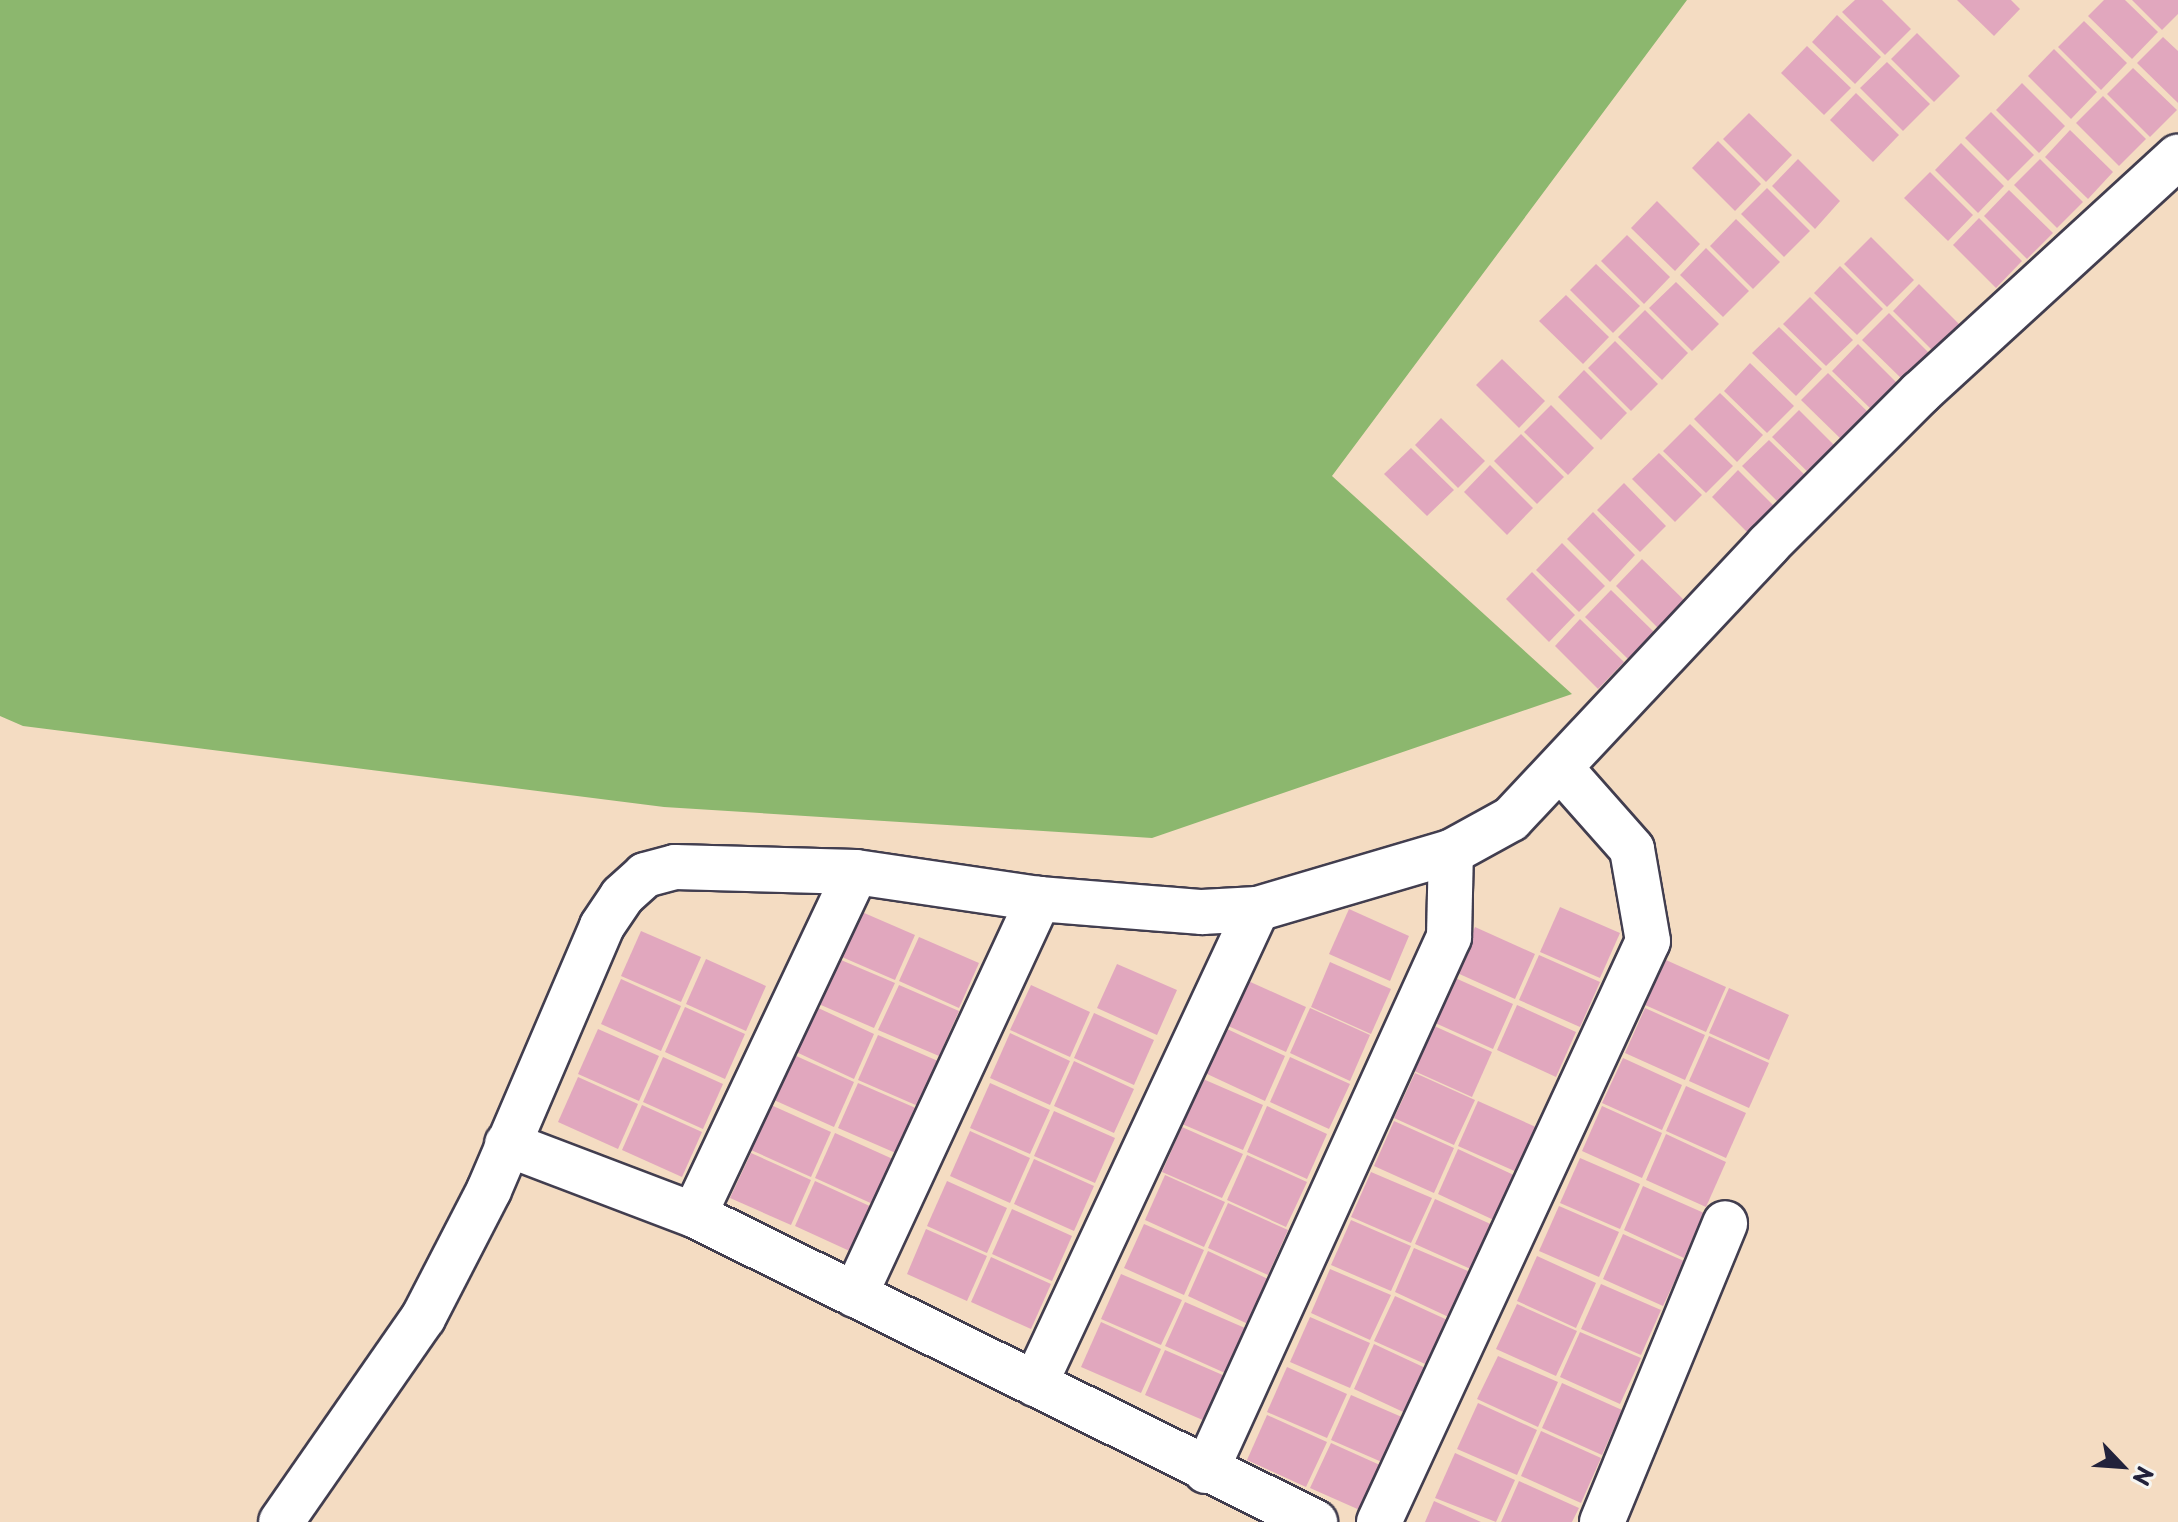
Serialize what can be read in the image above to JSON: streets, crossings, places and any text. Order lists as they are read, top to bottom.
{
  "north": "bottom right"
}
